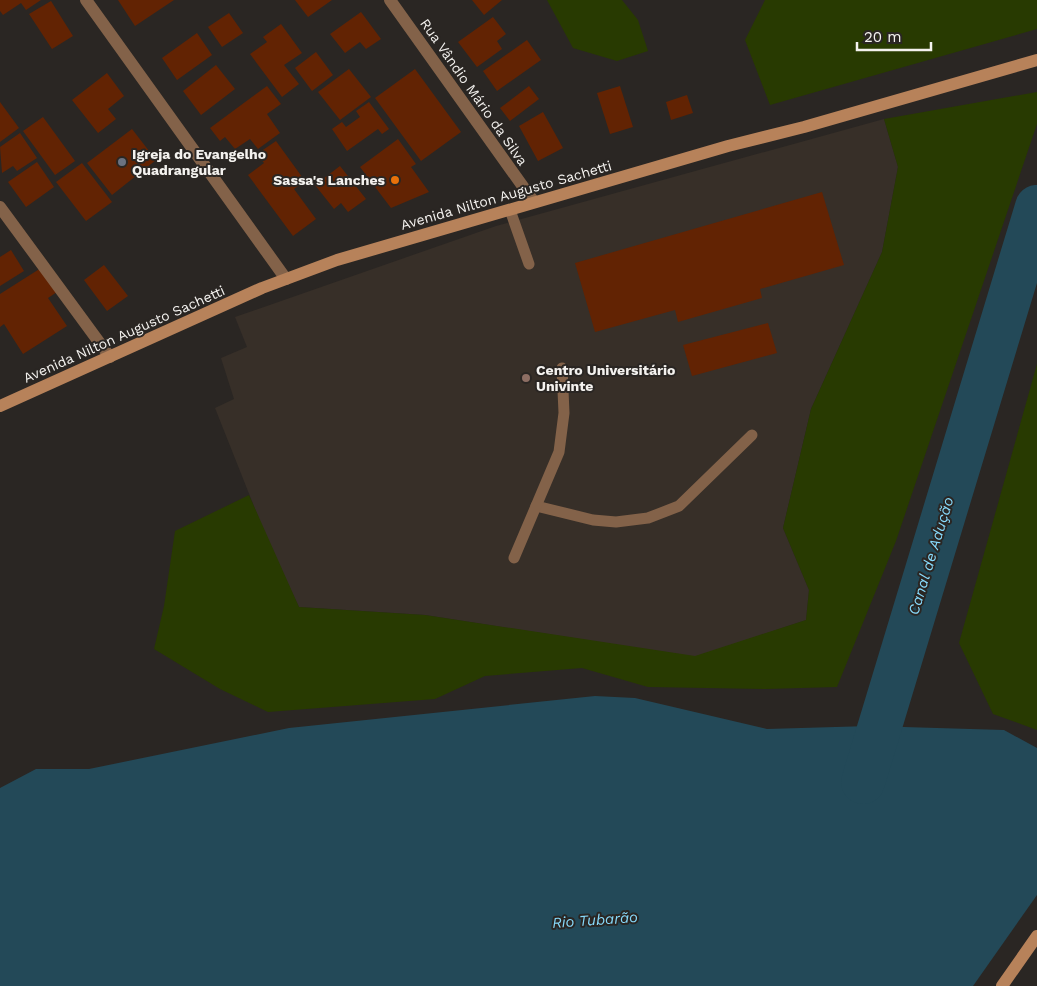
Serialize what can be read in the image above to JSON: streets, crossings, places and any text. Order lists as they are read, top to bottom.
{
  "streets": {
    "main road": ["Avenida Nilton Augusto Sachetti"],
    "street": ["Rua Vândio Mário da Silva"]
  },
  "crossings": [
    ["Rua Vândio Mário da Silva", "Avenida Nilton Augusto Sachetti"]
  ],
  "water": ["Canal de Adução", "Rio Tubarão"],
  "places": ["Igreja do Evangelho Quadrangular", "Sassa's Lanches", "Centro Universitário Univinte"],
  "scale_bar": "20 m"
}
